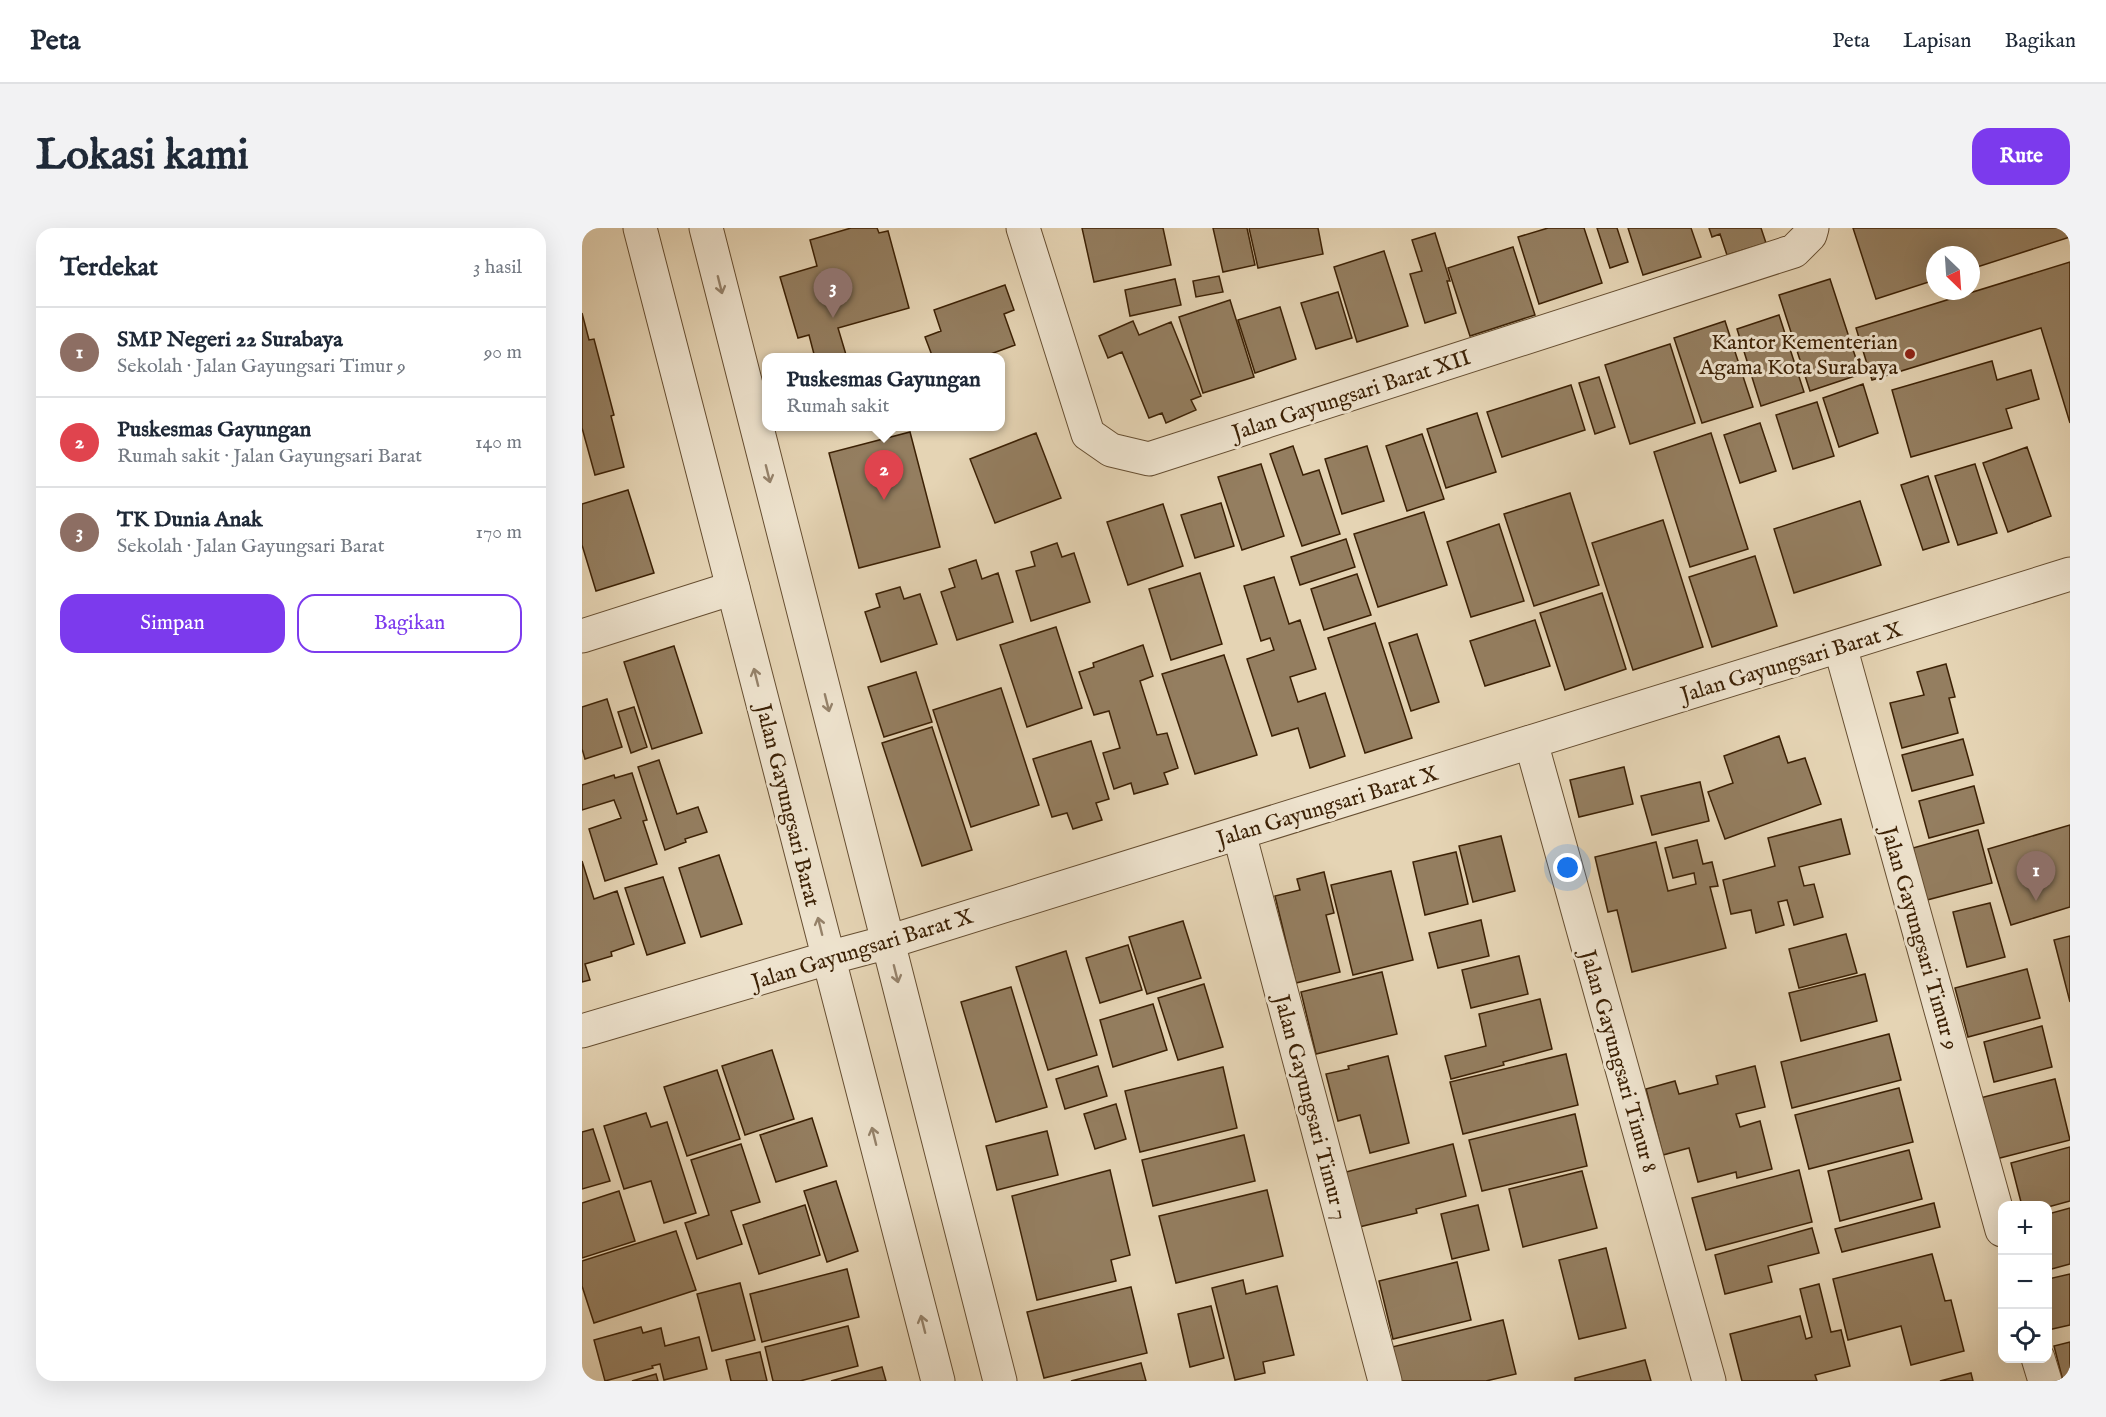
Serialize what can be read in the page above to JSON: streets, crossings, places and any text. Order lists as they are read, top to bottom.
{
  "streets": {
    "street": [
      "Jalan Gayungsari Barat XII",
      "Jalan Gayungsari Barat X",
      "Jalan Gayungsari Barat",
      "Jalan Gayungsari Timur 9",
      "Jalan Gayungsari Timur 8",
      "Jalan Gayungsari Timur 7"
    ]
  },
  "crossings": [
    ["Jalan Gayungsari Barat X", "Jalan Gayungsari Barat"],
    ["Jalan Gayungsari Barat X", "Jalan Gayungsari Timur 9"],
    ["Jalan Gayungsari Barat X", "Jalan Gayungsari Timur 8"],
    ["Jalan Gayungsari Barat X", "Jalan Gayungsari Timur 7"]
  ],
  "places": ["Kantor Kementerian Agama Kota Surabaya"],
  "north": "bottom right",
  "page": {
    "header": "Peta",
    "nav": ["Peta", "Lapisan", "Bagikan"],
    "buttons": [
      "Rute",
      ["Simpan", "Bagikan"]
    ],
    "title": "Lokasi kami",
    "heading": ["Terdekat", "3 hasil"],
    "pins": ["3", "2", "1"],
    "list": [
      {
        "mark": "1",
        "name": "SMP Negeri 22 Surabaya",
        "note": "Sekolah · Jalan Gayungsari Timur 9",
        "value": "90 m"
      },
      {
        "mark": "2",
        "name": "Puskesmas Gayungan",
        "note": "Rumah sakit · Jalan Gayungsari Barat",
        "value": "140 m"
      },
      {
        "mark": "3",
        "name": "TK Dunia Anak",
        "note": "Sekolah · Jalan Gayungsari Barat",
        "value": "170 m"
      }
    ],
    "popup": ["Puskesmas Gayungan", "Rumah sakit"],
    "map_buttons": ["+", "−"]
  }
}
